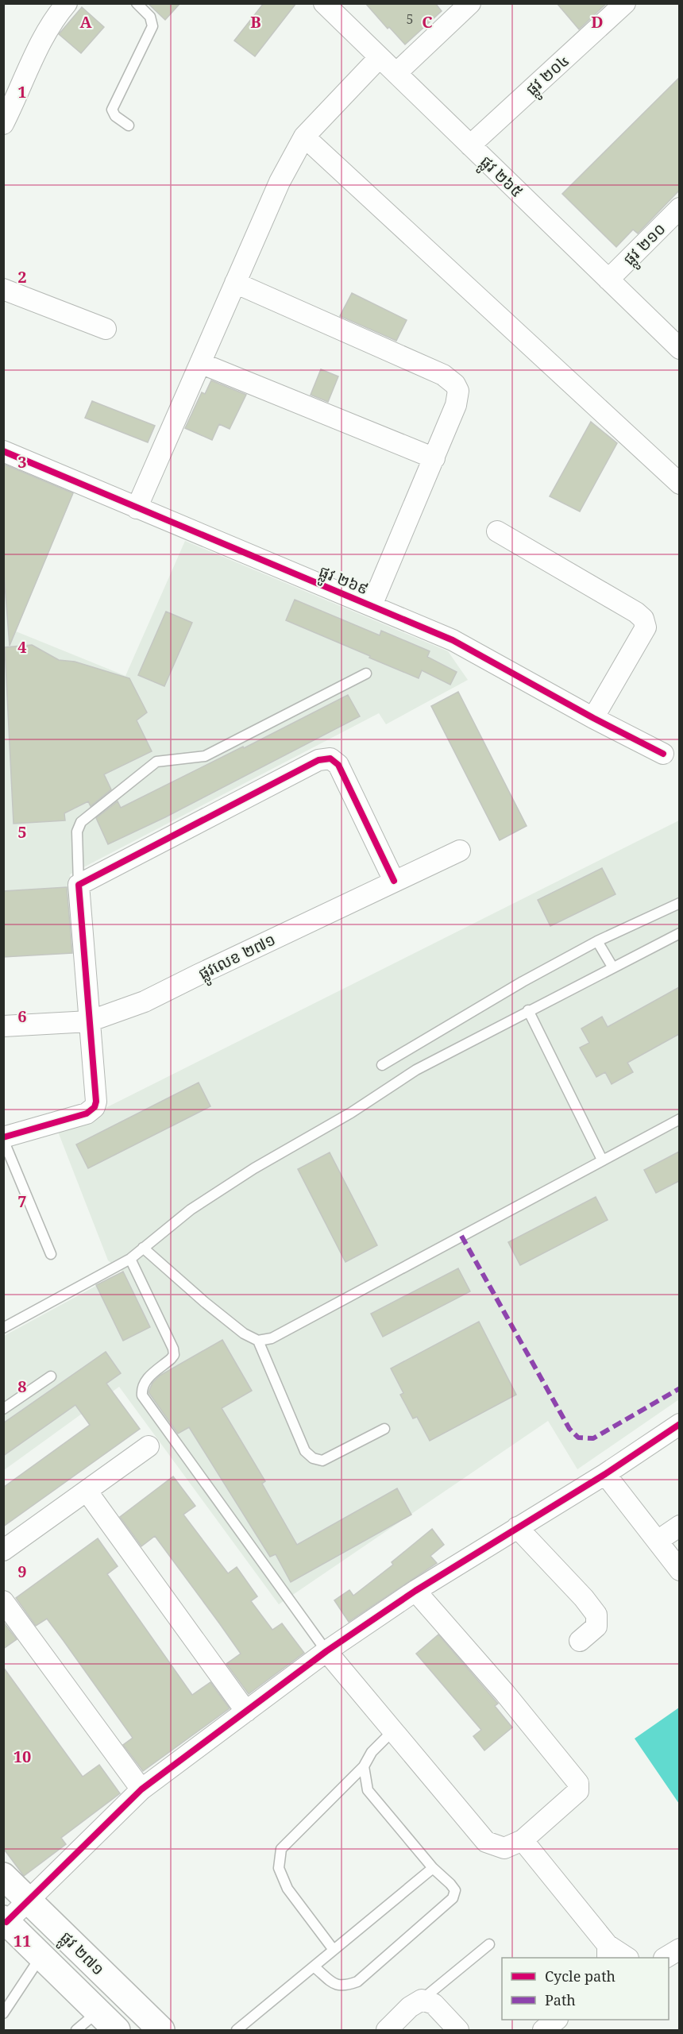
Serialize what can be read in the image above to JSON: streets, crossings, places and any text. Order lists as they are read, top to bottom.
{
  "streets": {
    "main road": ["ផ្លូវ ២៧១"],
    "street": [
      "ផ្លូវ ២០៤",
      "ផ្លូវ ២៦៥",
      "ផ្លូវ ២១០",
      "ផ្លូវ ២៦៩",
      "ផ្លូវលេខ ២៧១"
    ]
  },
  "crossings": [
    ["ផ្លូវ ២០៤", "ផ្លូវ ២៦៥"],
    ["ផ្លូវ ២៦៥", "ផ្លូវ ២១០"]
  ],
  "house_numbers": ["5"],
  "legend": ["Cycle path", "Path"],
  "grid": {
    "columns": [
      "A",
      "B",
      "C",
      "D"
    ],
    "rows": [
      "1",
      "2",
      "3",
      "4",
      "5",
      "6",
      "7",
      "8",
      "9",
      "10",
      "11"
    ]
  }
}
